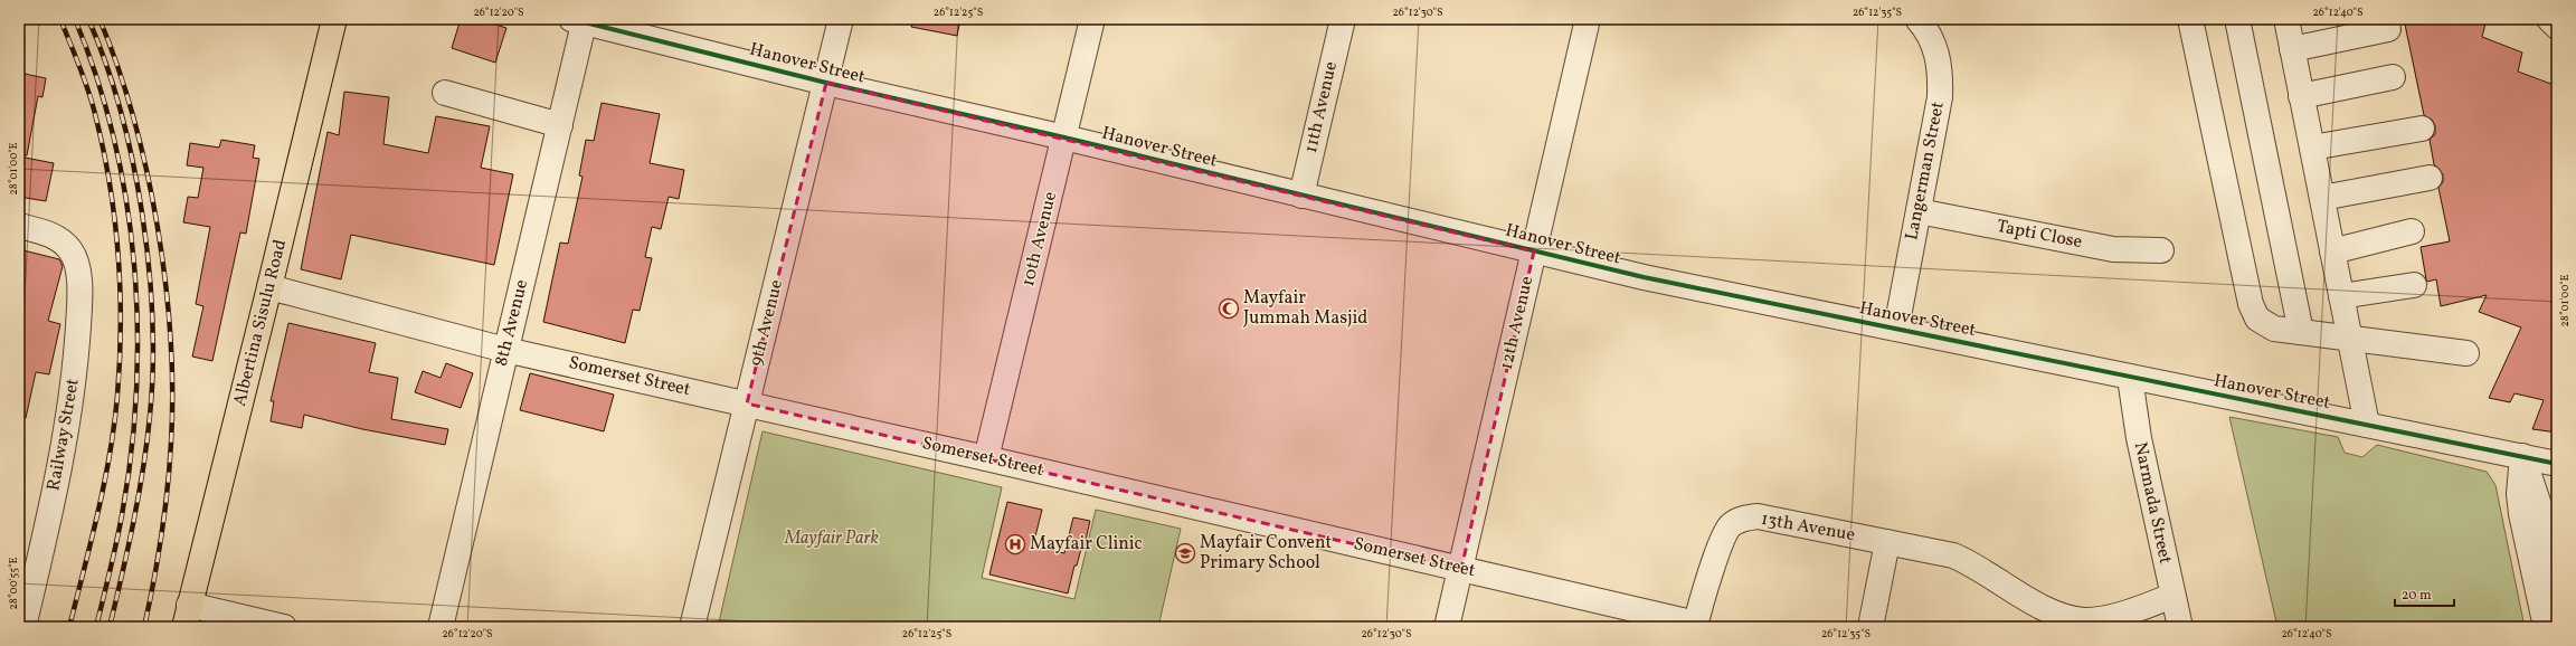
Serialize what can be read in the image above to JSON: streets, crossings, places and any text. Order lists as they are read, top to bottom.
{
  "streets": {
    "main road": ["Albertina Sisulu Road"],
    "street": [
      "Hanover Street",
      "11th Avenue",
      "Langerman Street",
      "Tapti Close",
      "10th Avenue",
      "8th Avenue",
      "9th Avenue",
      "12th Avenue",
      "Somerset Street",
      "Railway Street",
      "Narmada Street",
      "13th Avenue"
    ]
  },
  "crossings": [
    ["Hanover Street", "11th Avenue"],
    ["Hanover Street", "Langerman Street"],
    ["Hanover Street", "10th Avenue"],
    ["Hanover Street", "8th Avenue"],
    ["Hanover Street", "9th Avenue"],
    ["Hanover Street", "12th Avenue"],
    ["Hanover Street", "Narmada Street"],
    ["Langerman Street", "Tapti Close"],
    ["10th Avenue", "Somerset Street"],
    ["Albertina Sisulu Road", "Somerset Street"],
    ["8th Avenue", "Somerset Street"],
    ["9th Avenue", "Somerset Street"],
    ["12th Avenue", "Somerset Street"],
    ["Somerset Street", "13th Avenue"],
    ["Narmada Street", "13th Avenue"]
  ],
  "parks": ["Mayfair Park"],
  "places": {
    "mosque": ["Mayfair Jummah Masjid"],
    "hospital": ["Mayfair Clinic"],
    "school or university": ["Mayfair Convent Primary School"]
  },
  "scale_bar": "20 m",
  "coordinates": [
    "26°12'20\"S",
    "26°12'25\"S",
    "26°12'30\"S",
    "26°12'35\"S",
    "26°12'40\"S",
    "28°01'00\"E",
    "28°00'55\"E"
  ]
}
